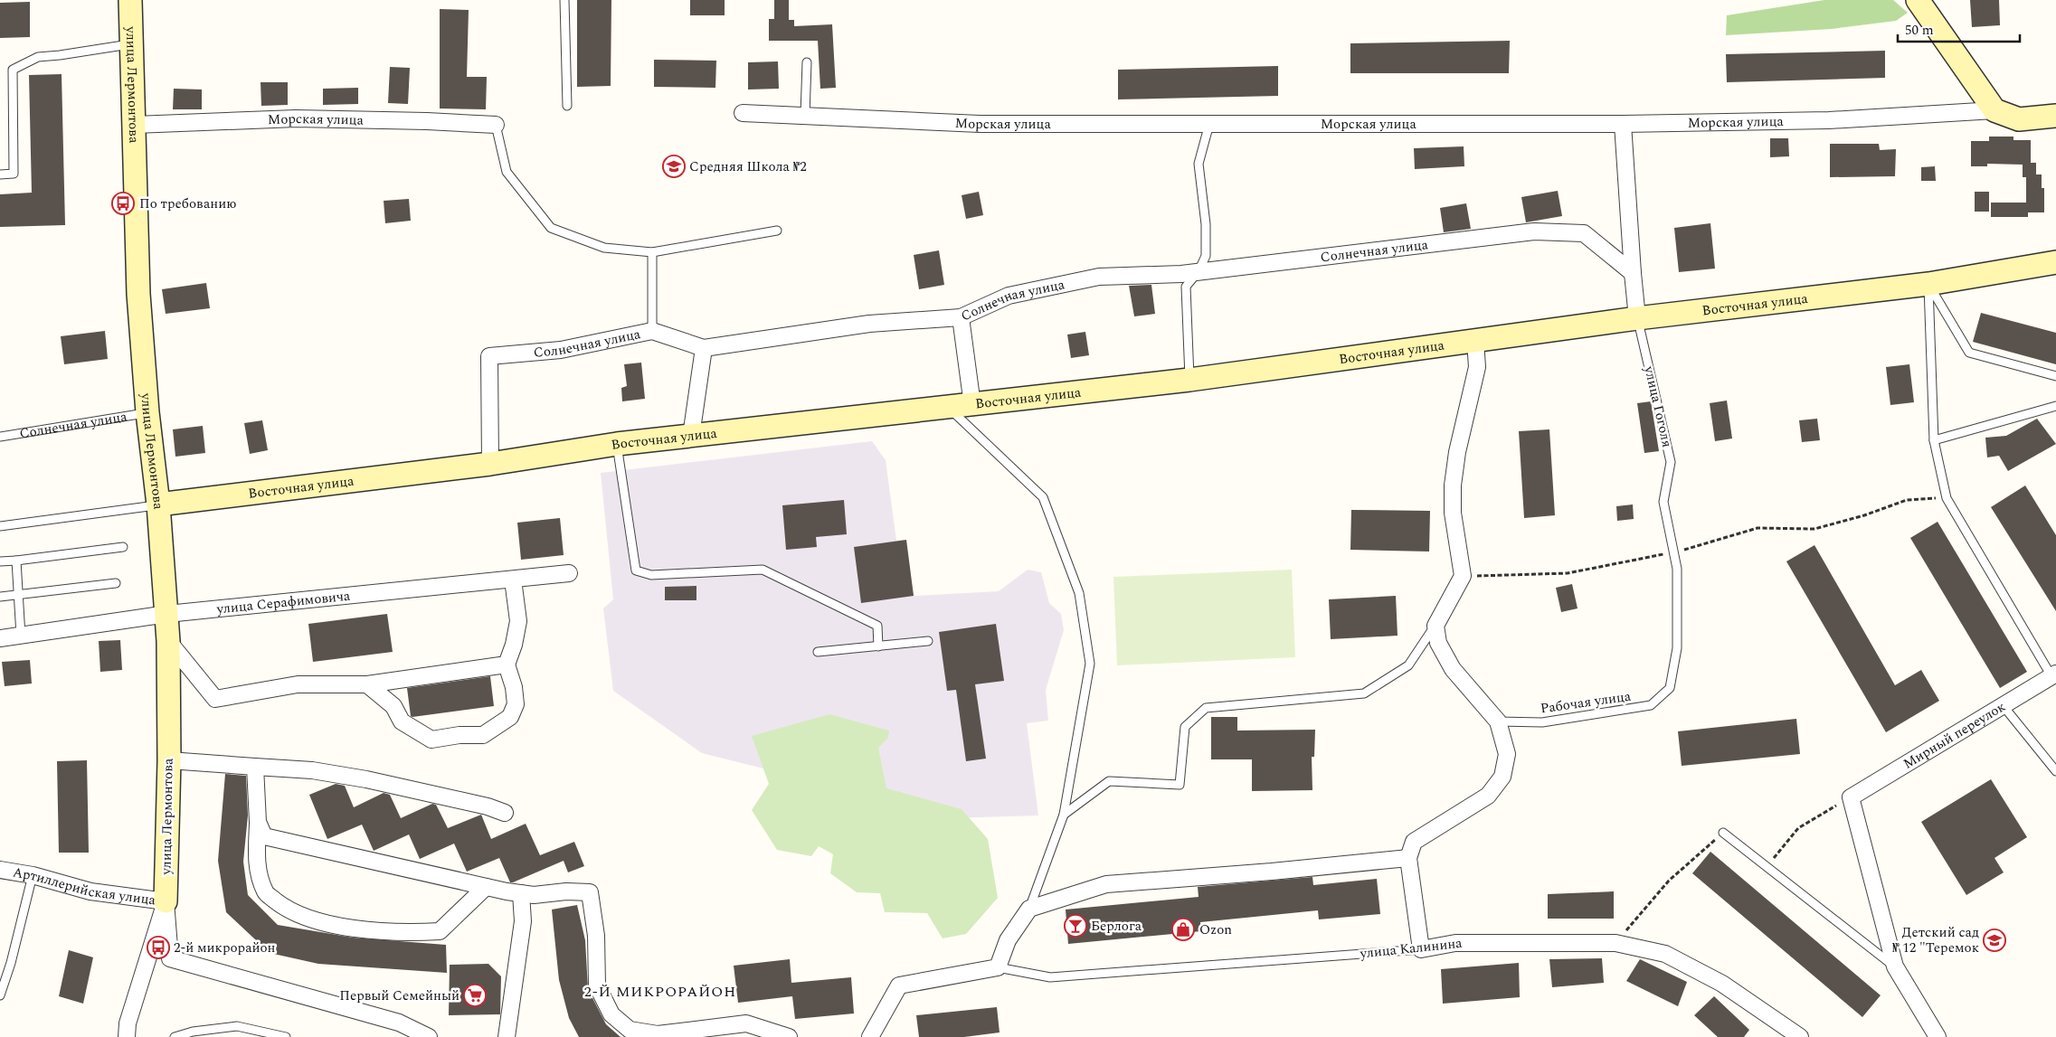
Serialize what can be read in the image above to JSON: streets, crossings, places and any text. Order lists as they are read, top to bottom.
{
  "streets": {
    "street": [
      "улица Лермонтова",
      "Морская улица",
      "Солнечная улица",
      "Восточная улица",
      "улица Гоголя",
      "улица Серафимовича",
      "Мирный переулок",
      "Артиллерийская улица",
      "улица Калинина"
    ],
    "lane": ["Рабочая улица"]
  },
  "crossings": [
    ["улица Лермонтова", "Морская улица"],
    ["улица Лермонтова", "Солнечная улица"],
    ["улица Лермонтова", "Восточная улица"],
    ["улица Лермонтова", "улица Серафимовича"],
    ["улица Лермонтова", "Артиллерийская улица"],
    ["Морская улица", "улица Гоголя"],
    ["Солнечная улица", "Восточная улица"],
    ["Солнечная улица", "улица Гоголя"],
    ["Восточная улица", "улица Гоголя"],
    ["улица Гоголя", "Рабочая улица"]
  ],
  "districts": ["2-Й МИКРОРАЙОН"],
  "places": {
    "school or university": ["Средняя Школа №2", "Детский сад № 12 \"Теремок"],
    "bus stop": ["По требованию", "2-й микрорайон"],
    "bar": ["Берлога"],
    "shop": ["Ozon"],
    "supermarket": ["Первый Семейный"]
  },
  "scale_bar": "50 m"
}
